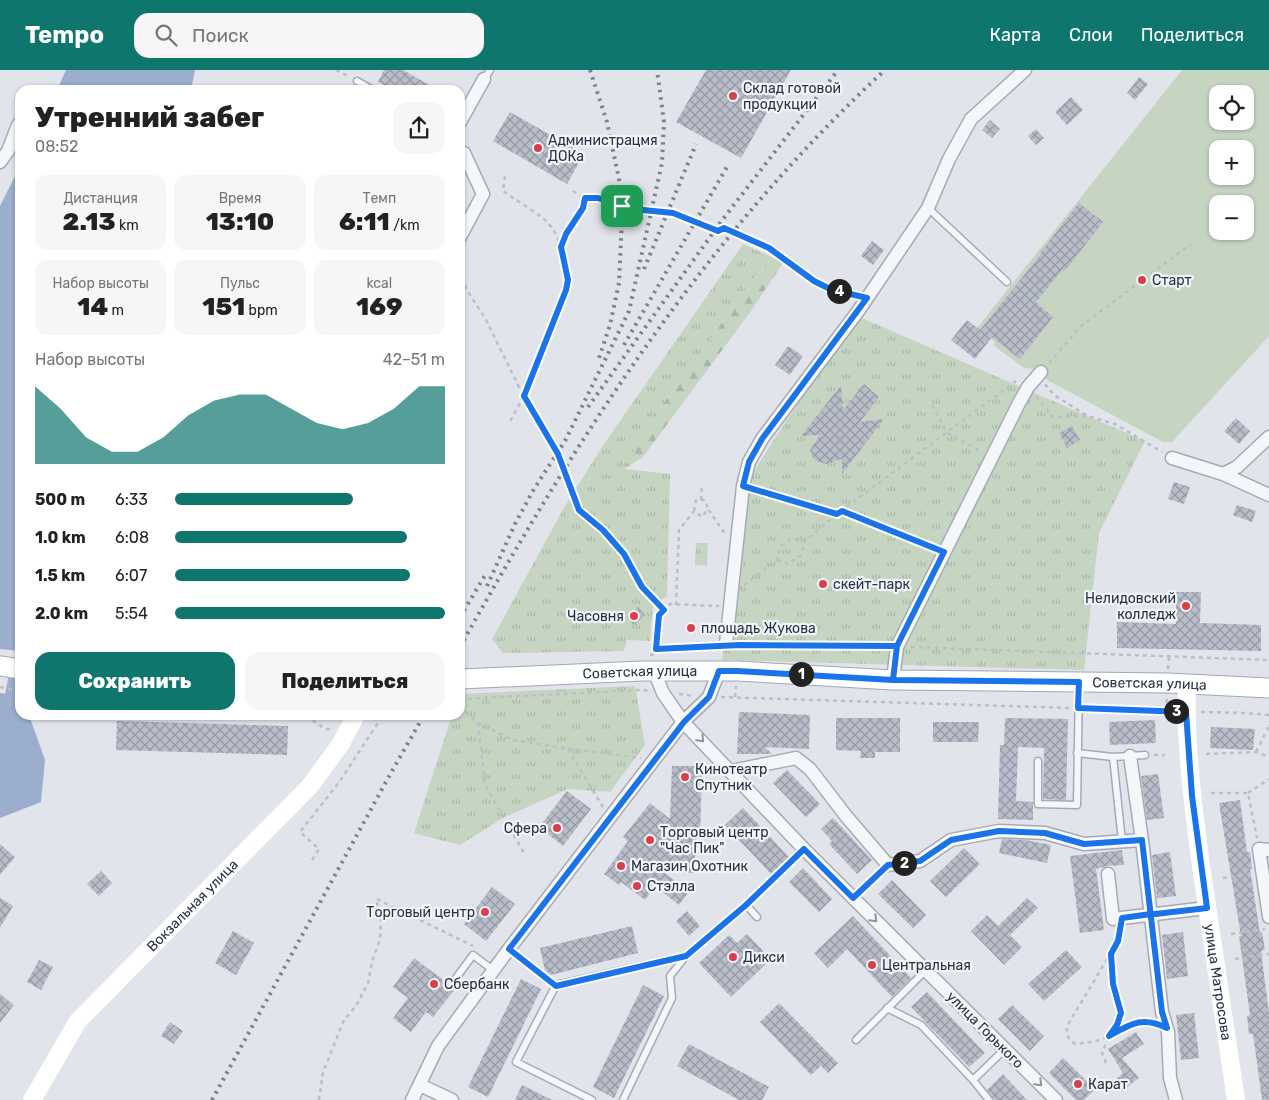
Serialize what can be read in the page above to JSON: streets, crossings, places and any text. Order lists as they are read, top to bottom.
{
  "streets": {
    "main road": ["Советская улица", "Вокзальная улица", "улица Матросова"],
    "street": ["улица Горького"]
  },
  "crossings": [
    ["Советская улица", "улица Матросова"],
    ["Советская улица", "улица Горького"]
  ],
  "one_way": ["улица Горького"],
  "places": [
    "Склад готовой продукции",
    "Администрацмя ДОКа",
    "Старт",
    "скейт-парк",
    "Нелидовский колледж",
    "Часовня",
    "площадь Жукова",
    "Кинотеатр Спутник",
    "Сфера",
    "Торговый центр \"Час Пик\"",
    "Магазин Охотник",
    "Стэлла",
    "Торговый центр",
    "Дикси",
    "Центральная",
    "Сбербанк",
    "Карат"
  ],
  "page": {
    "header": "Tempo",
    "search": "Поиск",
    "nav": ["Карта", "Слои", "Поделиться"],
    "map_buttons": ["+", "−"],
    "heading": ["Утренний забег", "08:52"],
    "stats": [
      ["Дистанция", "2.13 km"],
      ["Время", "13:10"],
      ["Темп", "6:11 /km"],
      ["Набор высоты", "14 m"],
      ["Пульс", "151 bpm"],
      ["kcal", "169"]
    ],
    "pins": [
      "4",
      "1",
      "3",
      "2"
    ],
    "chart": ["Набор высоты", "42–51 m"],
    "list": [
      {
        "name": "500 m",
        "note": "6:33"
      },
      {
        "name": "1.0 km",
        "note": "6:08"
      },
      {
        "name": "1.5 km",
        "note": "6:07"
      },
      {
        "name": "2.0 km",
        "note": "5:54"
      }
    ],
    "buttons": ["Сохранить", "Поделиться"]
  }
}
